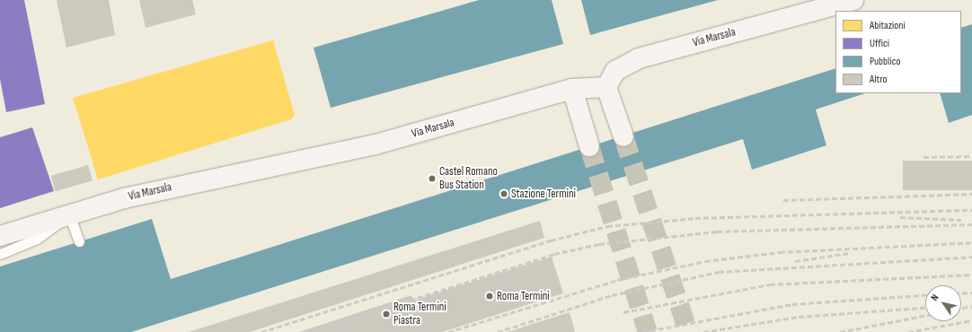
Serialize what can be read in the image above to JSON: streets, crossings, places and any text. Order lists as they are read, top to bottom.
{
  "streets": {
    "main road": ["Via Marsala"]
  },
  "places": [
    "Castel Romano Bus Station",
    "Stazione Termini",
    "Roma Termini",
    "Roma Termini Piastra"
  ],
  "legend": [
    "Abitazioni",
    "Uffici",
    "Pubblico",
    "Altro"
  ],
  "north": "top left"
}
